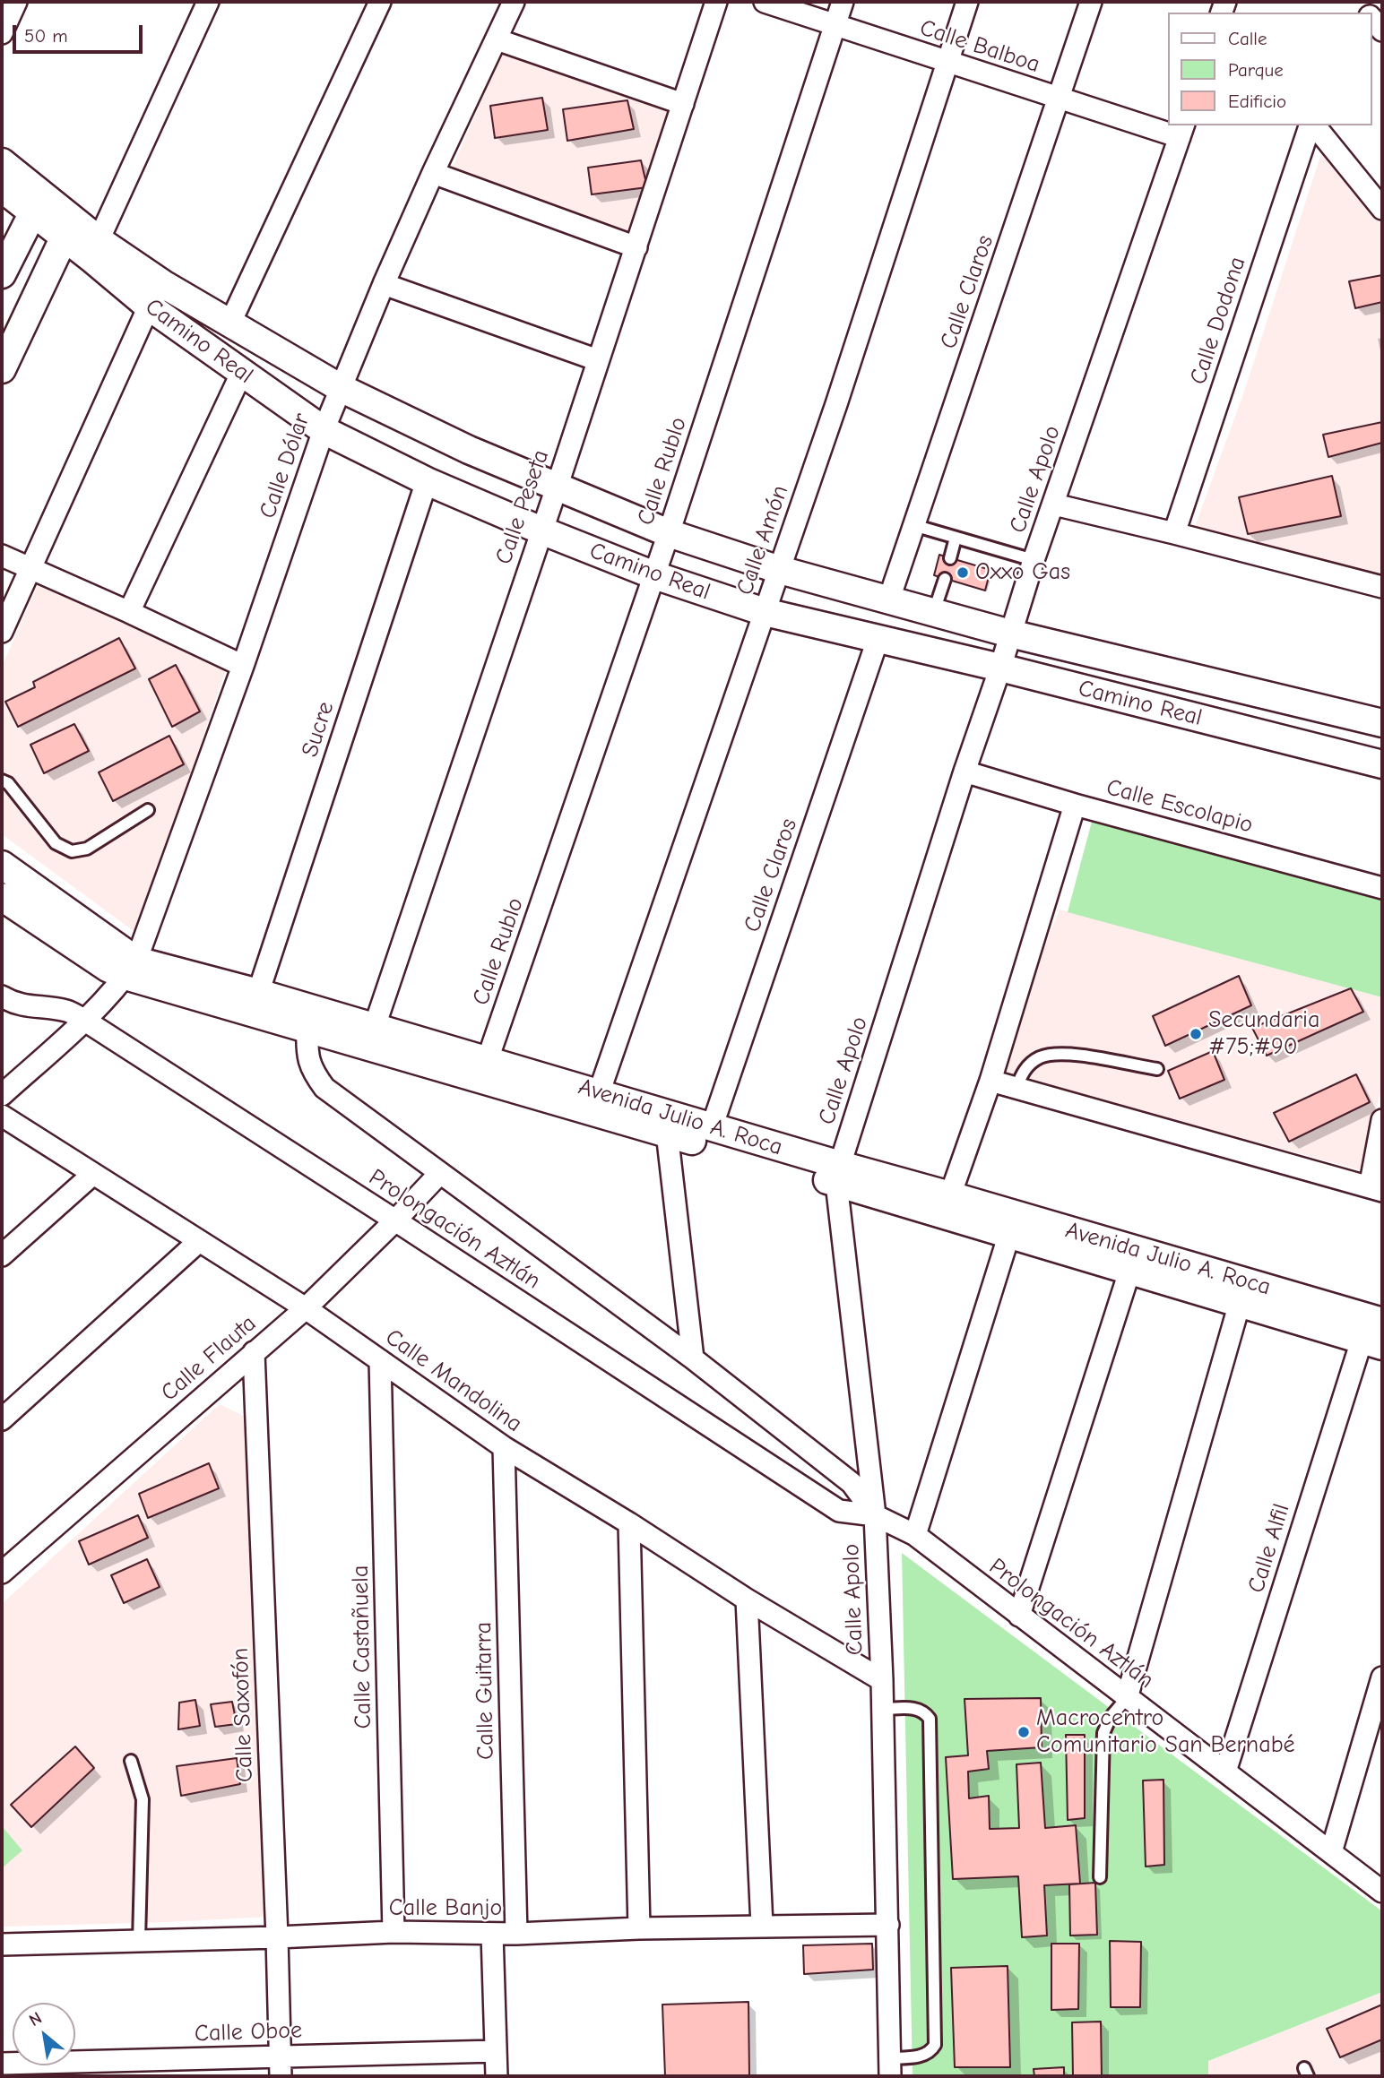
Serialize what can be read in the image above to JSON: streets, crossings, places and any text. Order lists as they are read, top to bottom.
{
  "streets": {
    "street": [
      "Calle Balboa",
      "Calle Claros",
      "Calle Dodona",
      "Camino Real",
      "Calle Dólar",
      "Calle Rublo",
      "Calle Apolo",
      "Calle Peseta",
      "Calle Amón",
      "Sucre",
      "Calle Escolapio",
      "Avenida Julio A. Roca",
      "Prolongación Aztlán",
      "Calle Flauta",
      "Calle Mandolina",
      "Calle Alfil",
      "Calle Castañuela",
      "Calle Guitarra",
      "Calle Saxofón",
      "Calle Banjo",
      "Calle Oboe"
    ]
  },
  "crossings": [
    ["Calle Balboa", "Calle Claros"],
    ["Calle Balboa", "Calle Rublo"],
    ["Calle Balboa", "Calle Apolo"],
    ["Calle Balboa", "Calle Amón"],
    ["Calle Claros", "Camino Real"],
    ["Calle Claros", "Avenida Julio A. Roca"],
    ["Camino Real", "Calle Dólar"],
    ["Camino Real", "Calle Rublo"],
    ["Camino Real", "Calle Apolo"],
    ["Camino Real", "Calle Peseta"],
    ["Camino Real", "Calle Amón"],
    ["Camino Real", "Sucre"],
    ["Calle Dólar", "Avenida Julio A. Roca"],
    ["Calle Rublo", "Avenida Julio A. Roca"],
    ["Calle Apolo", "Calle Escolapio"],
    ["Calle Apolo", "Avenida Julio A. Roca"],
    ["Calle Apolo", "Prolongación Aztlán"],
    ["Calle Apolo", "Calle Mandolina"],
    ["Calle Apolo", "Calle Banjo"],
    ["Calle Peseta", "Avenida Julio A. Roca"],
    ["Calle Amón", "Avenida Julio A. Roca"],
    ["Sucre", "Avenida Julio A. Roca"],
    ["Avenida Julio A. Roca", "Prolongación Aztlán"],
    ["Avenida Julio A. Roca", "Calle Alfil"],
    ["Prolongación Aztlán", "Calle Flauta"],
    ["Prolongación Aztlán", "Calle Alfil"],
    ["Calle Flauta", "Calle Mandolina"],
    ["Calle Flauta", "Calle Saxofón"],
    ["Calle Mandolina", "Calle Castañuela"],
    ["Calle Mandolina", "Calle Guitarra"],
    ["Calle Castañuela", "Calle Banjo"],
    ["Calle Guitarra", "Calle Banjo"],
    ["Calle Saxofón", "Calle Banjo"],
    ["Calle Saxofón", "Calle Oboe"]
  ],
  "places": ["Oxxo Gas", "Secundaria #75;#90", "Macrocentro Comunitario San Bernabé"],
  "legend": ["Calle", "Parque", "Edificio"],
  "scale_bar": "50 m",
  "north": "top left"
}
